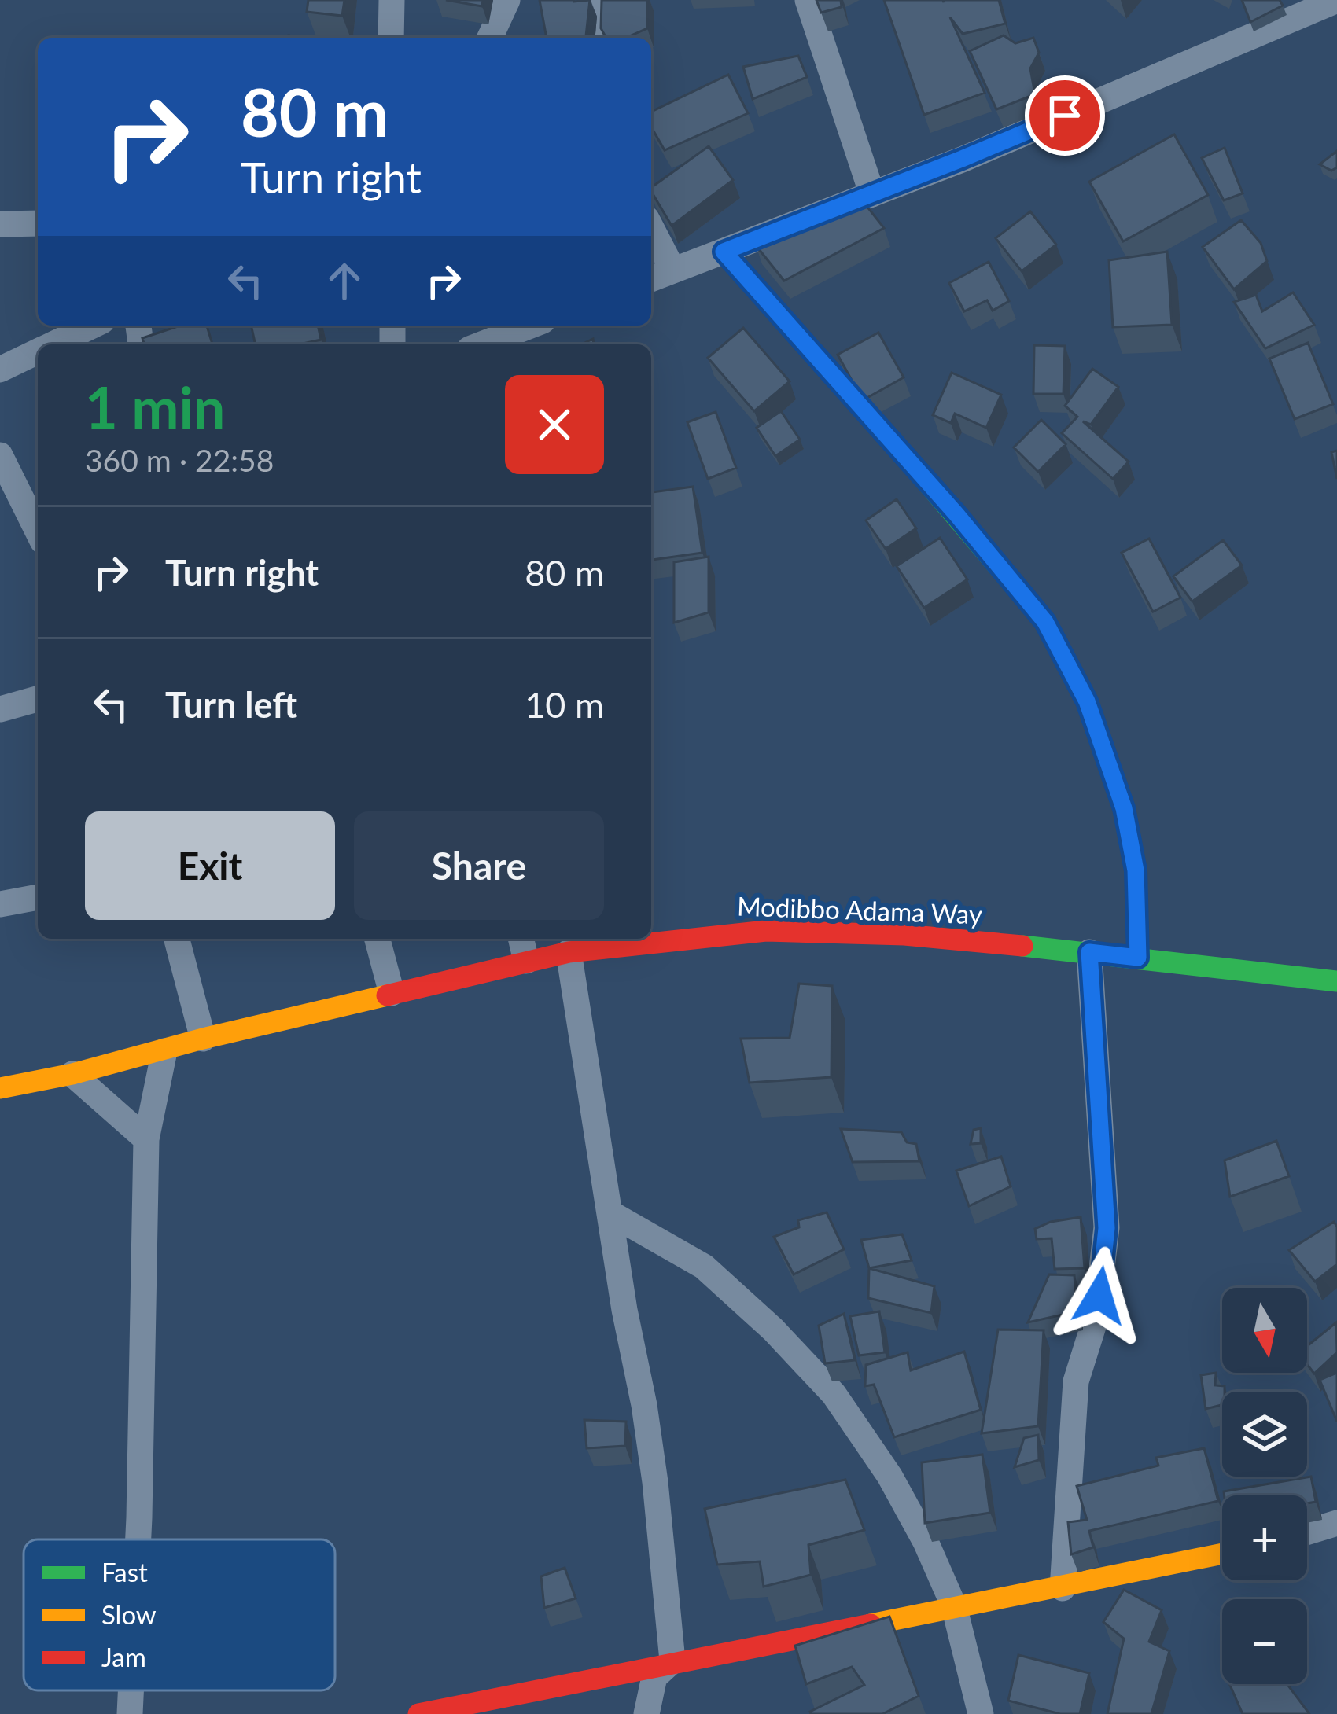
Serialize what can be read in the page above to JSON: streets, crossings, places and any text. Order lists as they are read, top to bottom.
{
  "streets": {
    "street": ["Modibbo Adama Way"]
  },
  "legend": ["Fast", "Slow", "Jam"],
  "north": "bottom",
  "page": {
    "turn": ["80 m", "Turn right"],
    "heading": ["1 min", "360 m · 22:58"],
    "list": [
      {
        "name": "Turn right",
        "value": "80 m"
      },
      {
        "name": "Turn left",
        "value": "10 m"
      }
    ],
    "buttons": ["Exit", "Share"],
    "map_buttons": ["+", "−"]
  }
}
